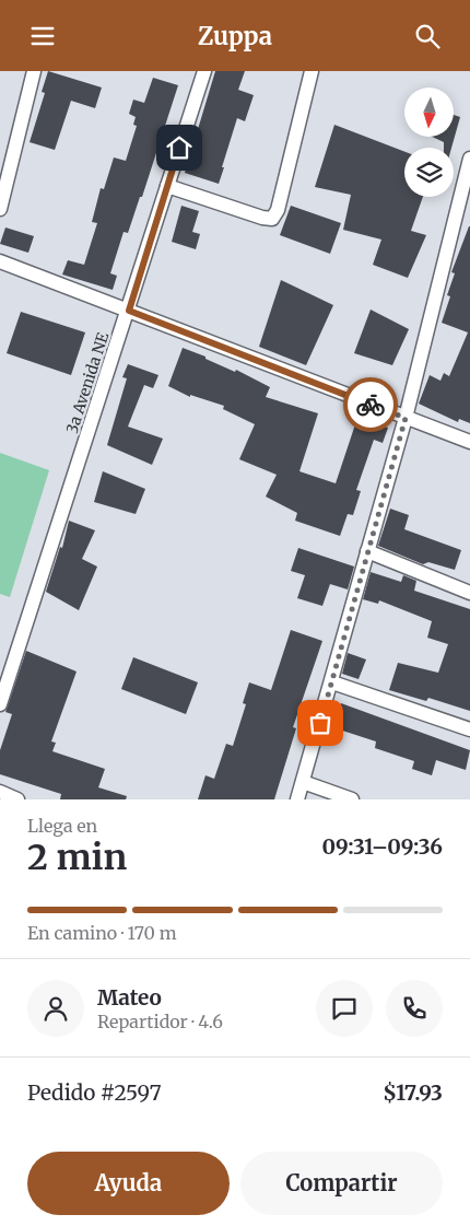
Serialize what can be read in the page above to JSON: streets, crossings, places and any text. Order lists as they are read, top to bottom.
{
  "streets": {
    "street": ["3a Avenida NE"]
  },
  "north": "bottom",
  "page": {
    "header": "Zuppa",
    "heading": ["2 min", "Llega en", "09:31–09:36"],
    "panel": [
      "Mateo",
      "Repartidor · 4.6",
      "Pedido #2597",
      "$17.93"
    ],
    "bar": "En camino · 170 m",
    "buttons": ["Ayuda", "Compartir"]
  }
}
